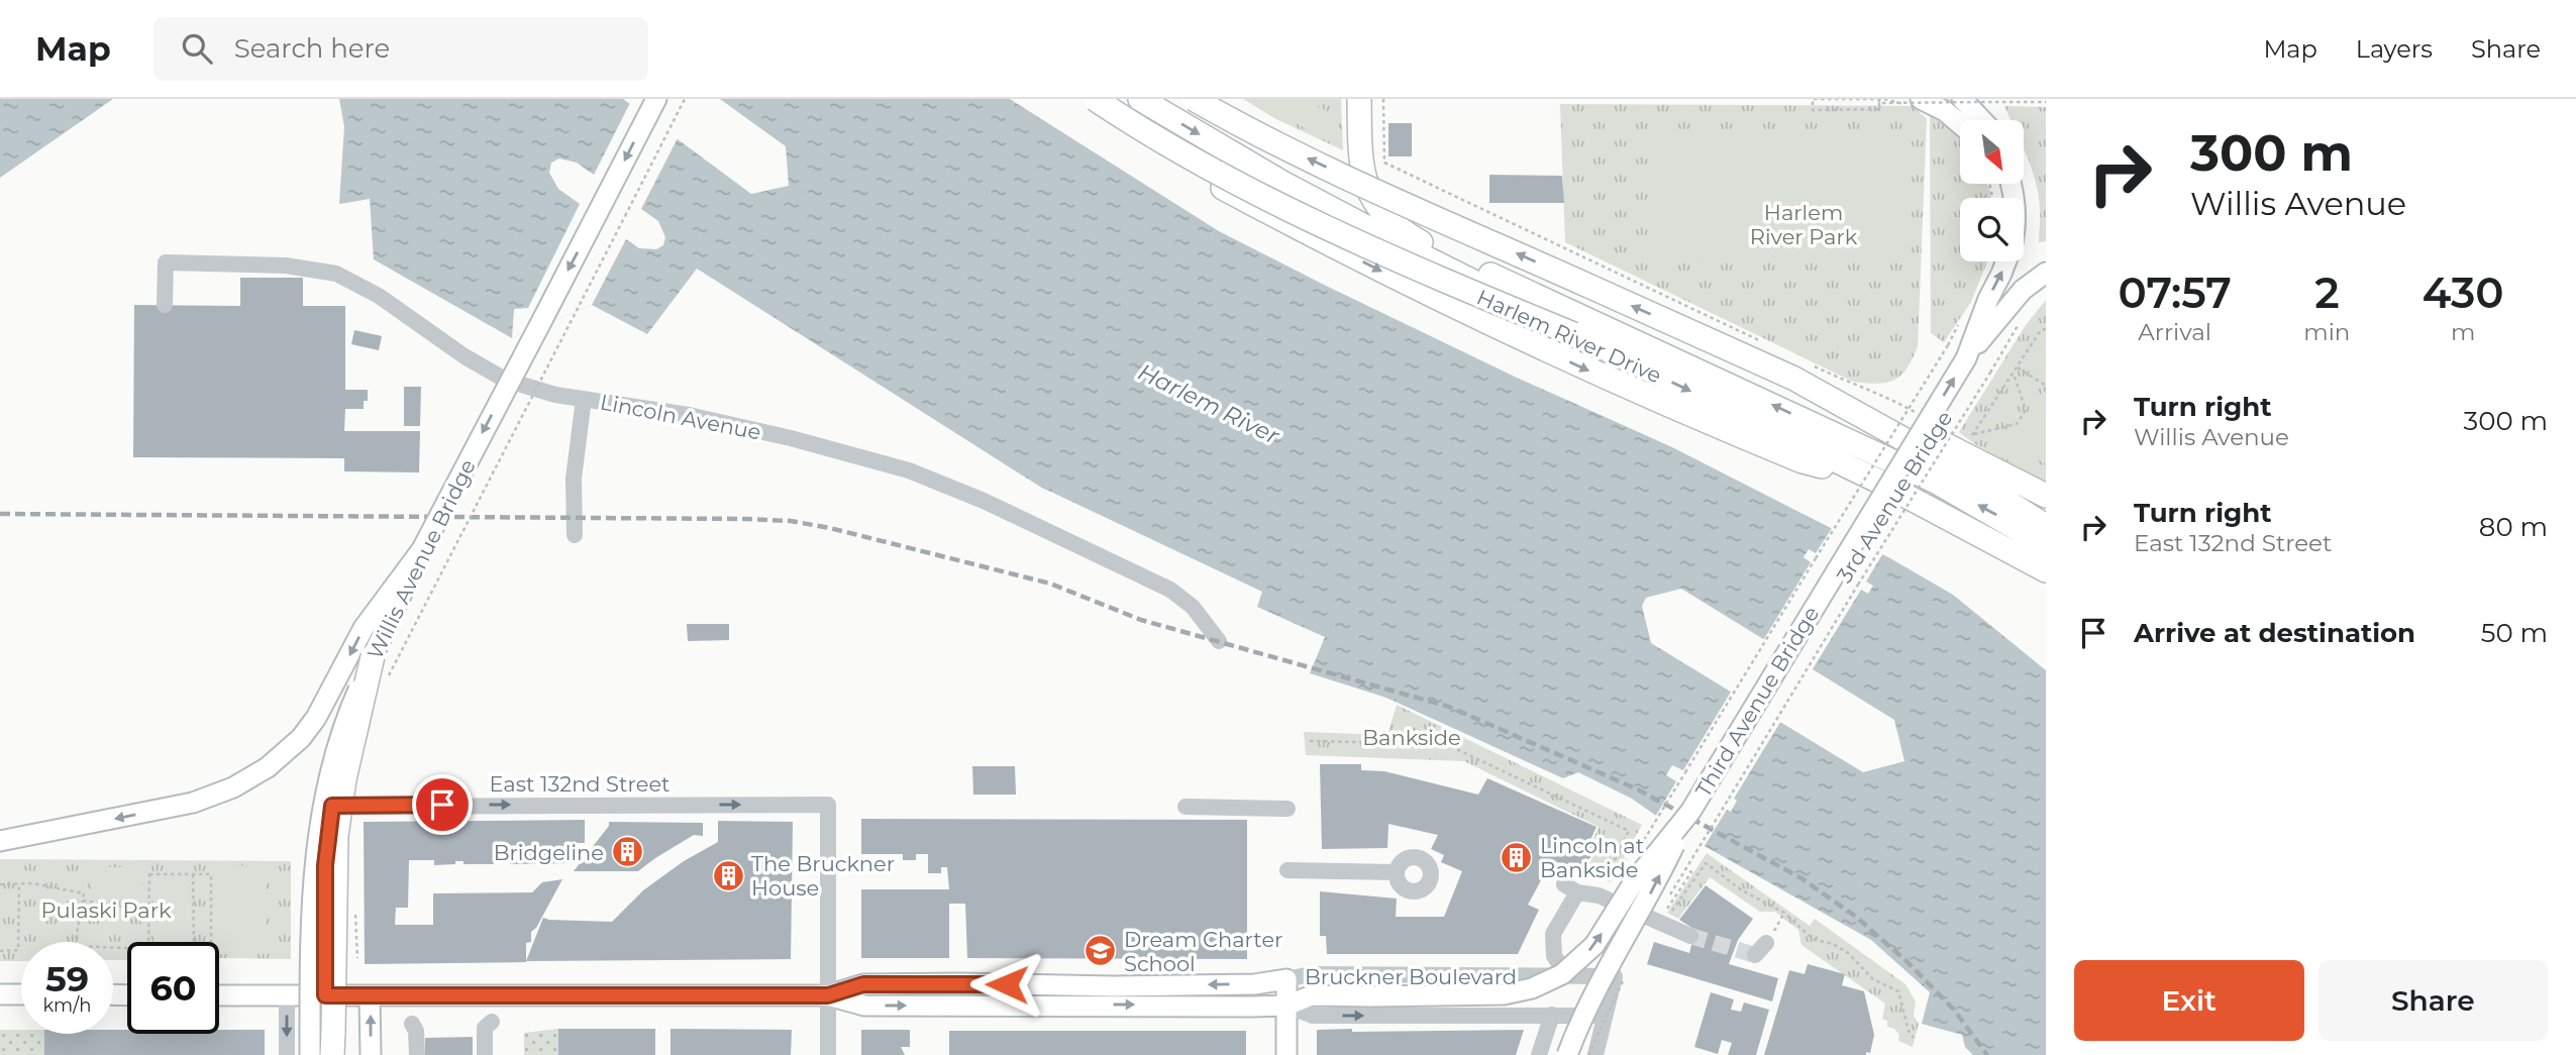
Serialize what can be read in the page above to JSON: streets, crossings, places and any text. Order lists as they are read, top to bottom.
{
  "streets": {
    "highway": ["Harlem River Drive"],
    "main road": ["Willis Avenue Bridge", "Third Avenue Bridge", "Bruckner Boulevard"],
    "street": ["Lincoln Avenue", "East 132nd Street"],
    "path": ["3rd Avenue Bridge"]
  },
  "crossings": [
    ["East 132nd Street", "Bruckner Boulevard"]
  ],
  "one_way": ["Willis Avenue Bridge", "Third Avenue Bridge"],
  "water": ["Harlem River"],
  "parks": ["Harlem River Park", "Bankside", "Pulaski Park"],
  "places": {
    "building": ["Bridgeline", "Lincoln at Bankside", "The Bruckner House"],
    "school or university": ["Dream Charter School"]
  },
  "north": "bottom right",
  "page": {
    "header": "Map",
    "search": "Search here",
    "nav": ["Map", "Layers", "Share"],
    "turn": ["300 m", "Willis Avenue"],
    "eta": [
      "07:57",
      "Arrival",
      "2",
      "min",
      "430",
      "m"
    ],
    "list": [
      {
        "name": "Turn right",
        "note": "Willis Avenue",
        "value": "300 m"
      },
      {
        "name": "Turn right",
        "note": "East 132nd Street",
        "value": "80 m"
      },
      {
        "name": "Arrive at destination",
        "value": "50 m"
      }
    ],
    "speed": "59 km/h",
    "limit": "60",
    "buttons": ["Exit", "Share"]
  }
}
